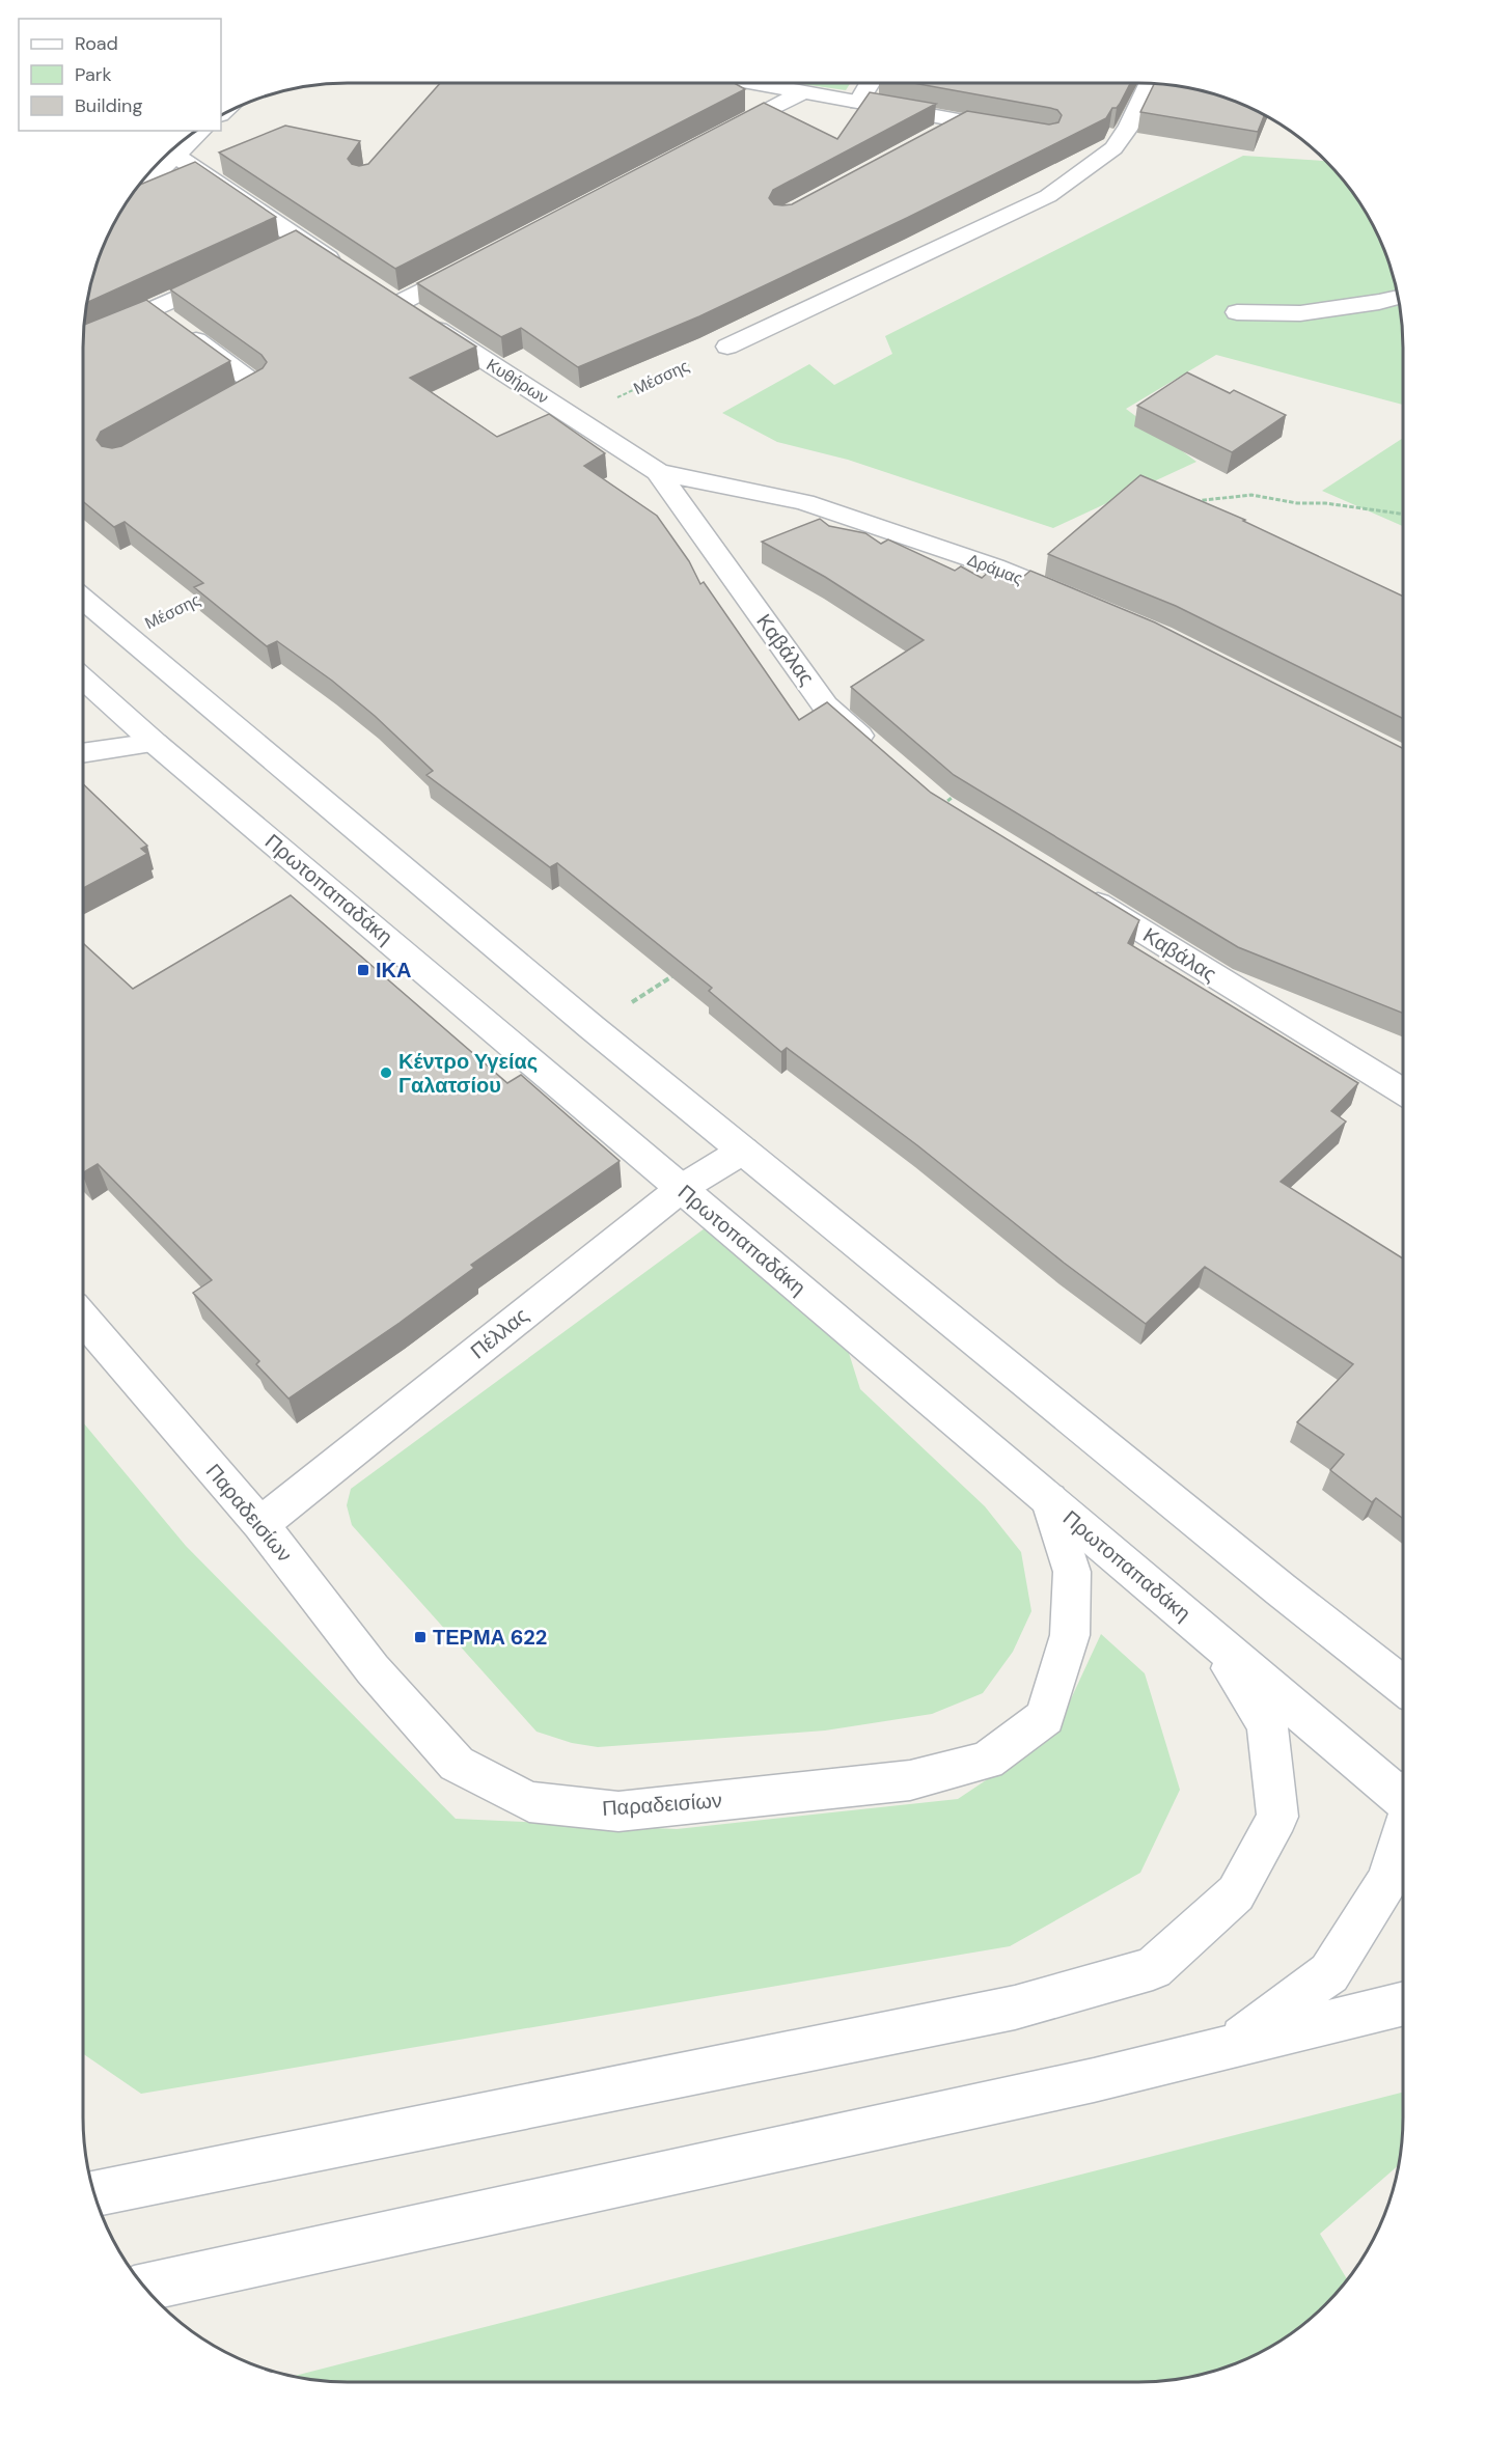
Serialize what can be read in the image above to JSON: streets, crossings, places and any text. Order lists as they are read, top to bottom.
{
  "streets": {
    "street": [
      "Κυθήρων",
      "Δράμας",
      "Καβάλας",
      "Πρωτοπαπαδάκη",
      "Πέλλας",
      "Παραδεισίων"
    ],
    "path": ["Μέσσης"]
  },
  "crossings": [
    ["Μέσσης", "Κυθήρων"],
    ["Κυθήρων", "Δράμας"],
    ["Κυθήρων", "Καβάλας"],
    ["Δράμας", "Καβάλας"],
    ["Πρωτοπαπαδάκη", "Πέλλας"],
    ["Πρωτοπαπαδάκη", "Παραδεισίων"],
    ["Πέλλας", "Παραδεισίων"]
  ],
  "places": {
    "transit": ["ΙΚΑ", "ΤΕΡΜΑ 622"],
    "other": ["Κέντρο Υγείας Γαλατσίου"]
  },
  "legend": ["Road", "Park", "Building"]
}
